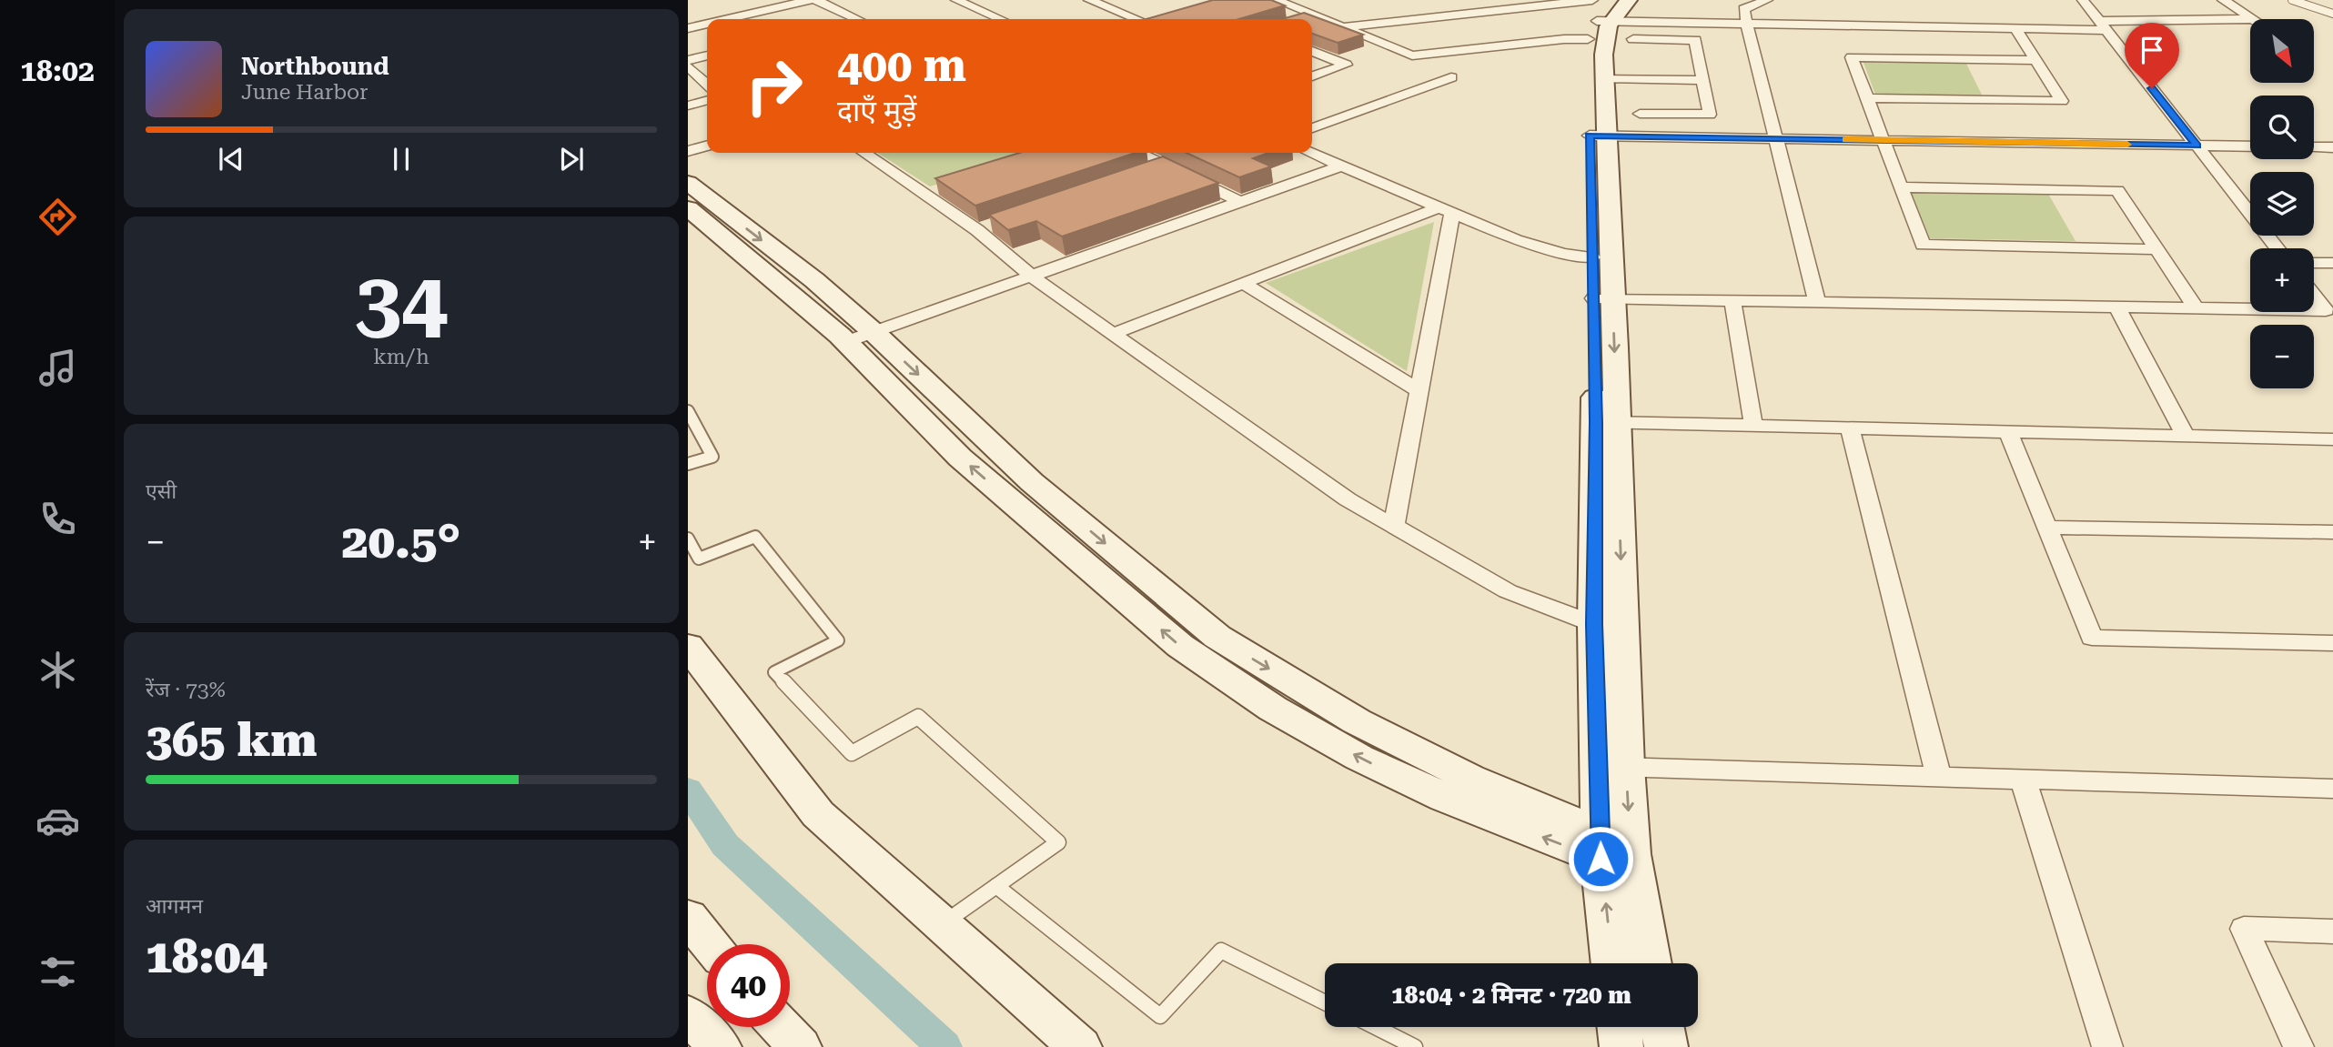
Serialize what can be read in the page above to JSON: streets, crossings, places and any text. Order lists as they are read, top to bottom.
{
  "north": "bottom right",
  "page": {
    "tabs": "18:02",
    "map_buttons": ["+", "−"],
    "turn": ["400 m", "दाएँ मुड़ें"],
    "song": ["Northbound", "June Harbor"],
    "tile": [
      ["34", "km/h"],
      "एसी",
      ["रेंज · 73%", "365 km"],
      ["आगमन", "18:04"]
    ],
    "heat": ["−", "20.5°", "+"],
    "limit": "40",
    "trip": "18:04 · 2 मिनट · 720 m"
  }
}
